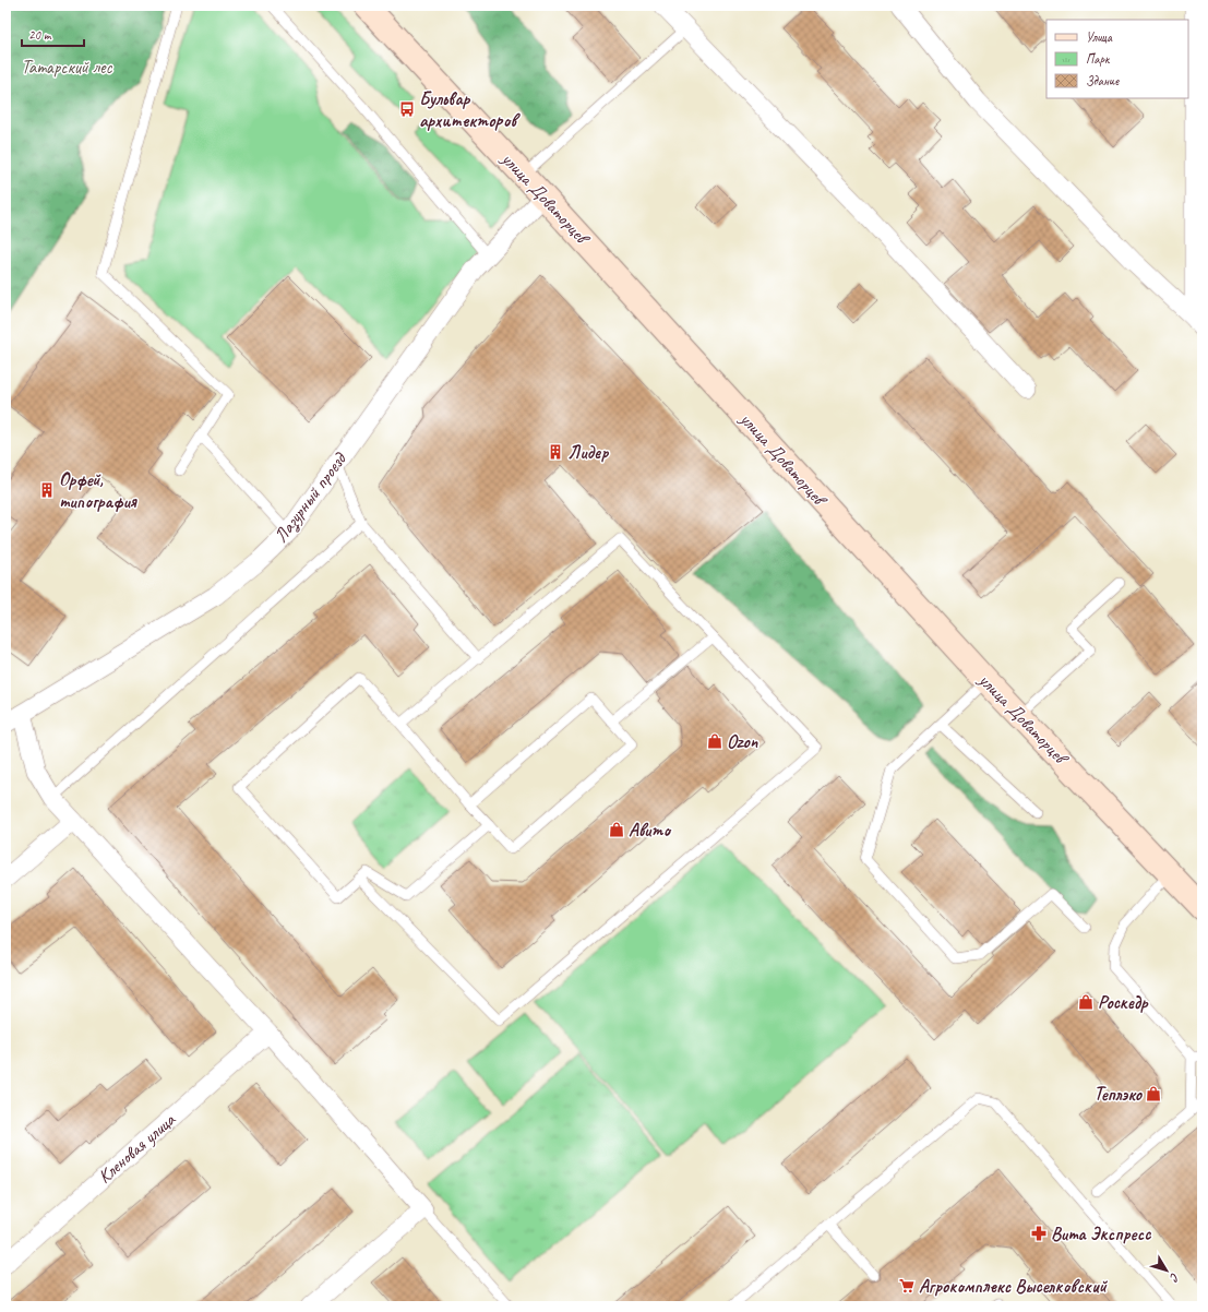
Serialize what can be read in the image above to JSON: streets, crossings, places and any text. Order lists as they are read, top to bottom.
{
  "streets": {
    "main road": ["улица Доваторцев"],
    "street": ["Лазурный проезд", "Кленовая улица"]
  },
  "crossings": [
    ["улица Доваторцев", "Лазурный проезд"]
  ],
  "parks": ["Татарский лес"],
  "places": {
    "bus stop": ["Бульвар архитекторов"],
    "building": ["Лидер", "Орфей, типография"],
    "shop": [
      "Ozon",
      "Авито",
      "Роскедр",
      "Теплэко"
    ],
    "pharmacy": ["Вита Экспресс"],
    "supermarket": ["Агрокомплекс Выселковский"]
  },
  "legend": ["Улица", "Парк", "Здание"],
  "scale_bar": "20 m",
  "north": "bottom right"
}
